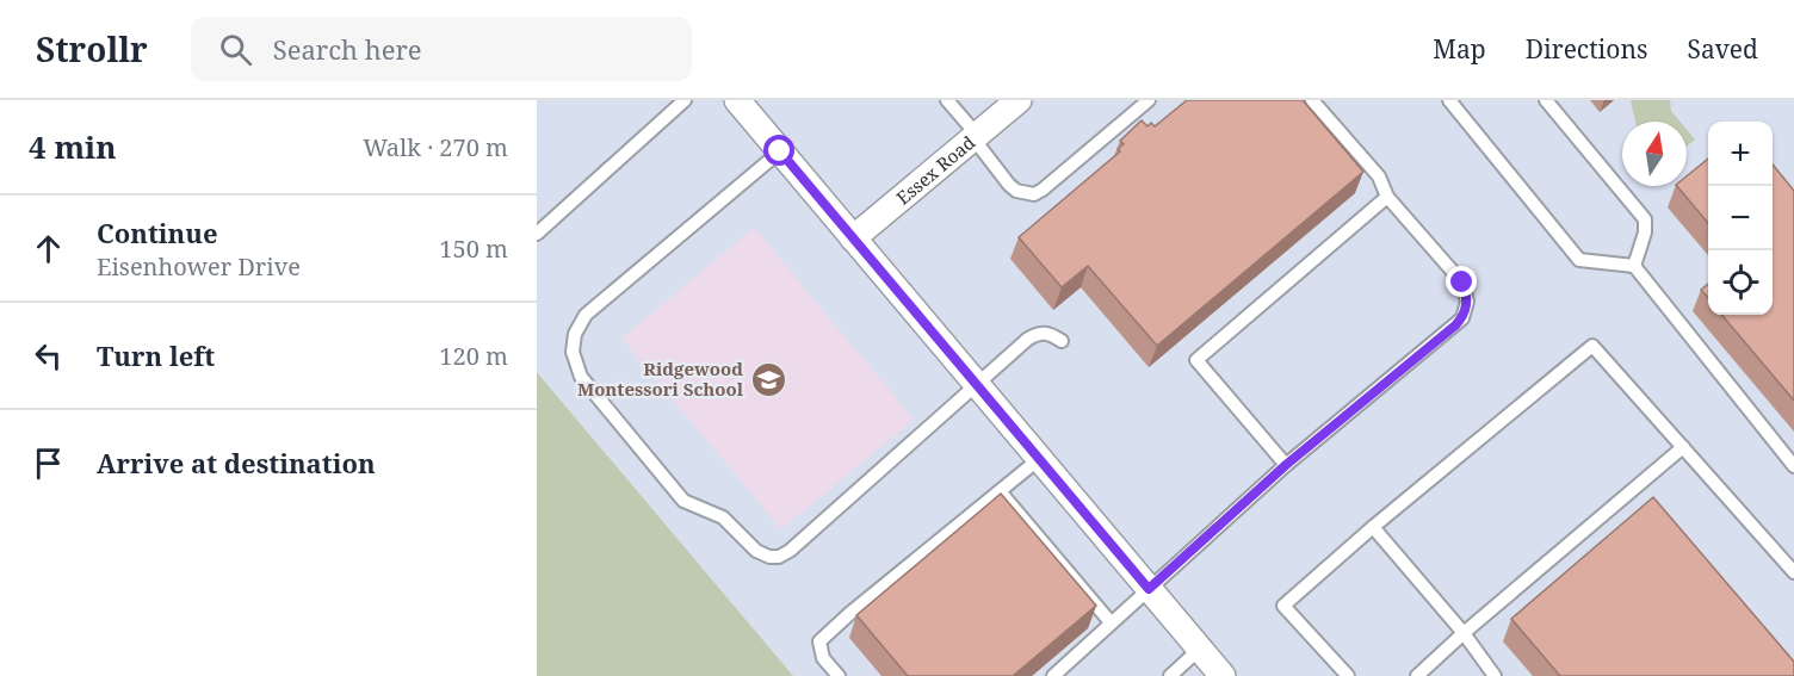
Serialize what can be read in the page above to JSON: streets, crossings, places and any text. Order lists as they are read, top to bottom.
{
  "streets": {
    "street": ["Essex Road"]
  },
  "places": {
    "school or university": ["Ridgewood Montessori School"]
  },
  "north": "top",
  "page": {
    "header": "Strollr",
    "search": "Search here",
    "nav": ["Map", "Directions", "Saved"],
    "heading": ["4 min", "Walk · 270 m"],
    "map_buttons": ["+", "−"],
    "list": [
      ["Continue", "Eisenhower Drive", "150 m"],
      ["Turn left", "120 m"],
      "Arrive at destination"
    ]
  }
}
